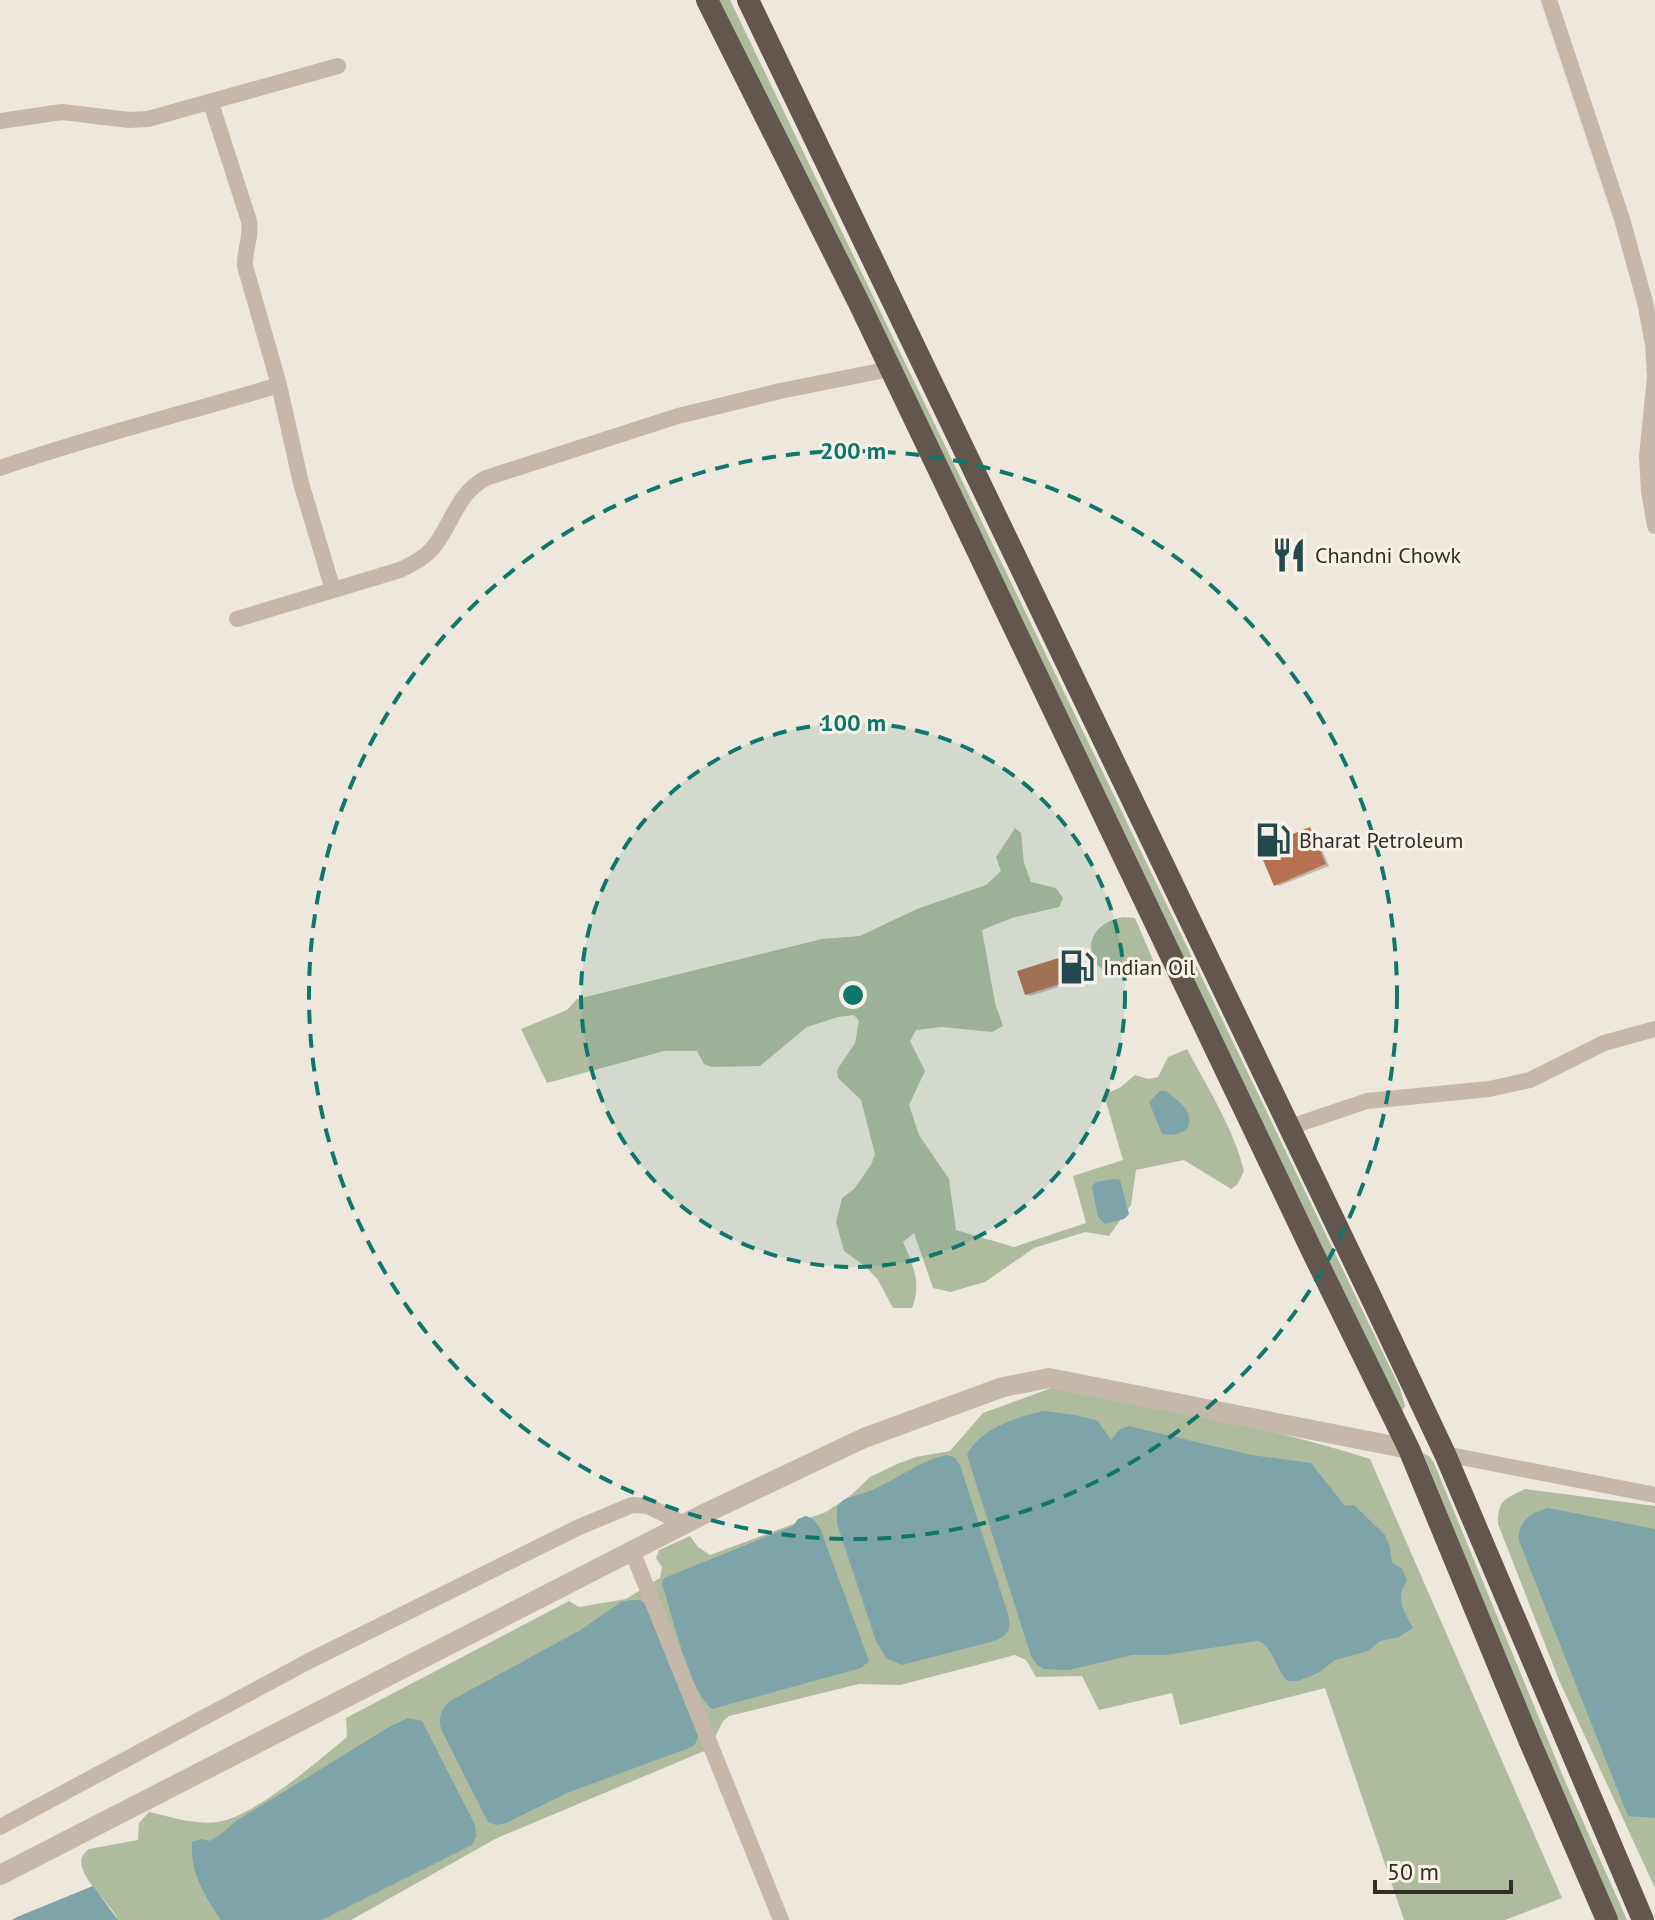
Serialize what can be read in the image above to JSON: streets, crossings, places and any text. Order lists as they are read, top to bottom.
{
  "places": {
    "restaurant": ["Chandni Chowk"],
    "fuel station": ["Bharat Petroleum", "Indian Oil"]
  },
  "scale_bar": "50 m",
  "rings": ["200 m", "100 m"]
}
